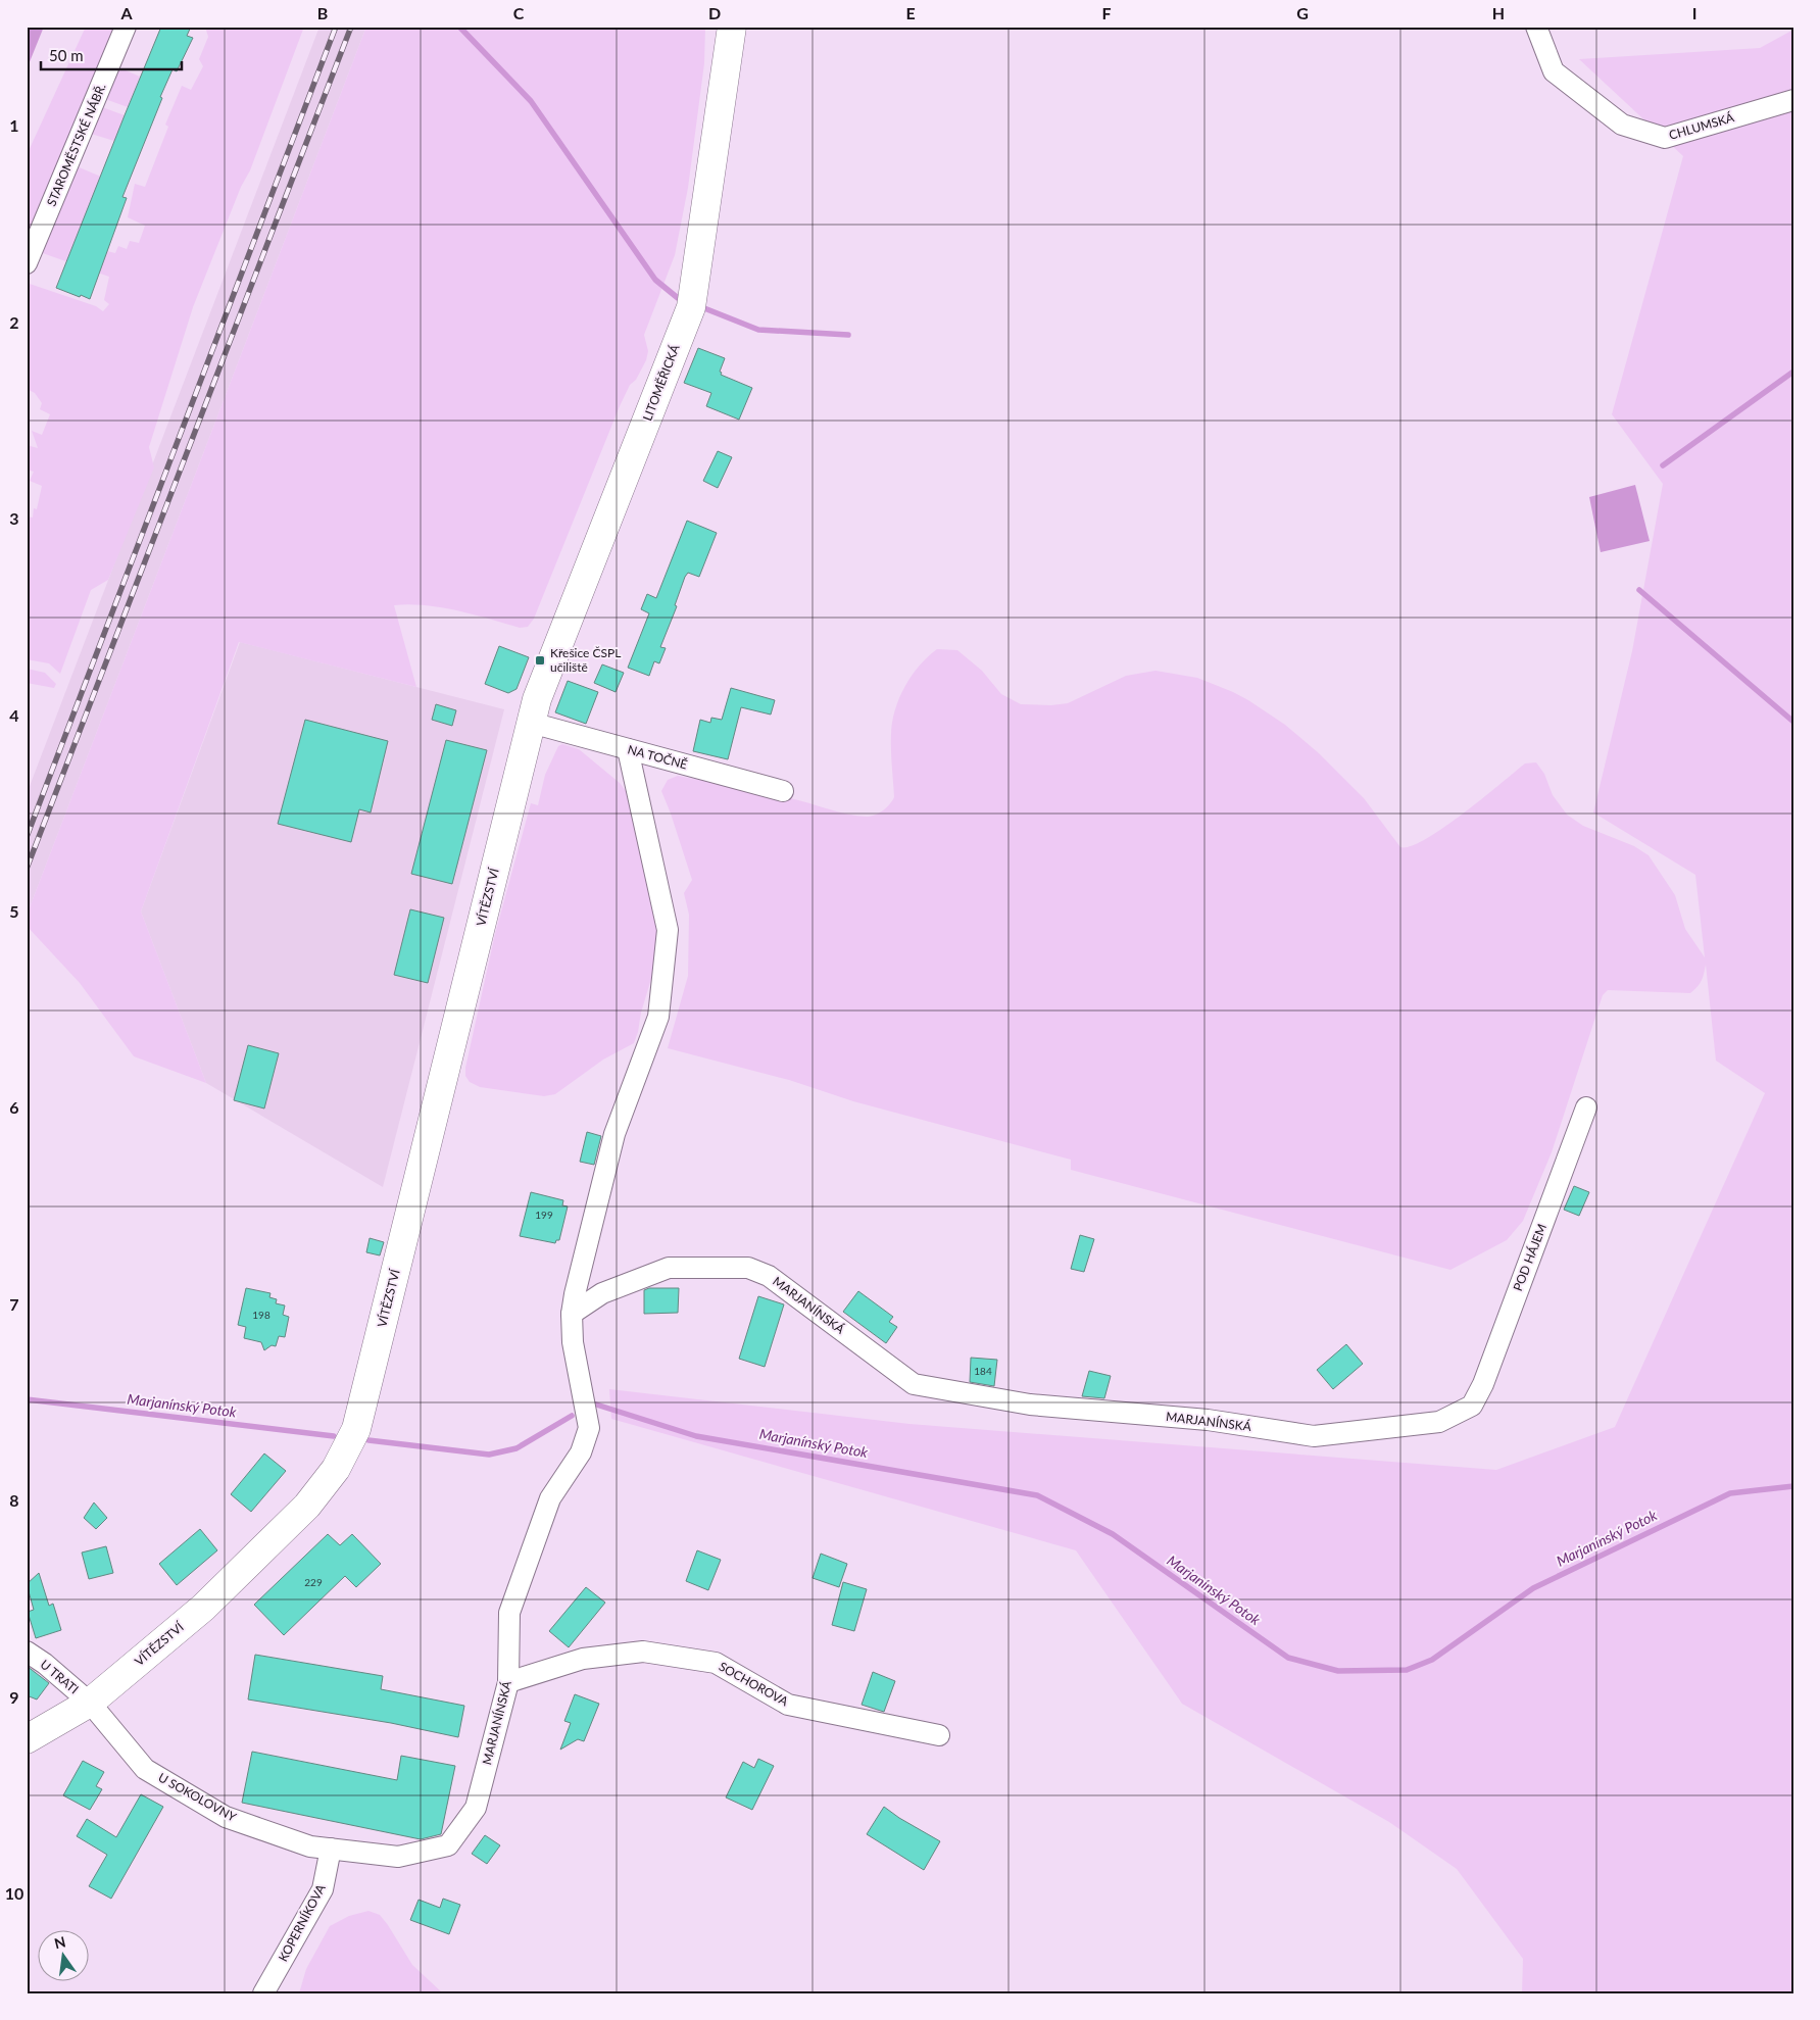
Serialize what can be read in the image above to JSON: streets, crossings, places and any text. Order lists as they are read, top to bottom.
{
  "streets": {
    "main road": ["LITOMĚŘICKÁ", "VÍTĚZSTVÍ"],
    "street": [
      "CHLUMSKÁ",
      "STAROMĚSTSKÉ NÁBŘ.",
      "NA TOČNĚ",
      "POD HÁJEM",
      "MARJANÍNSKÁ",
      "U TRATI",
      "SOCHOROVA",
      "U SOKOLOVNY",
      "KOPERNÍKOVA"
    ]
  },
  "crossings": [
    ["LITOMĚŘICKÁ", "NA TOČNĚ"],
    ["LITOMĚŘICKÁ", "VÍTĚZSTVÍ"],
    ["NA TOČNĚ", "VÍTĚZSTVÍ"],
    ["VÍTĚZSTVÍ", "U TRATI"],
    ["VÍTĚZSTVÍ", "U SOKOLOVNY"],
    ["POD HÁJEM", "MARJANÍNSKÁ"],
    ["MARJANÍNSKÁ", "SOCHOROVA"],
    ["MARJANÍNSKÁ", "U SOKOLOVNY"],
    ["MARJANÍNSKÁ", "KOPERNÍKOVA"],
    ["U TRATI", "U SOKOLOVNY"],
    ["U SOKOLOVNY", "KOPERNÍKOVA"]
  ],
  "water": ["Marjanínský Potok"],
  "places": {
    "transit": ["Křešice ČSPL učiliště"]
  },
  "house_numbers": [
    "199",
    "198",
    "184",
    "229"
  ],
  "scale_bar": "50 m",
  "north": "top",
  "grid": {
    "columns": [
      "A",
      "B",
      "C",
      "D",
      "E",
      "F",
      "G",
      "H",
      "I"
    ],
    "rows": [
      "1",
      "2",
      "3",
      "4",
      "5",
      "6",
      "7",
      "8",
      "9",
      "10"
    ]
  }
}
